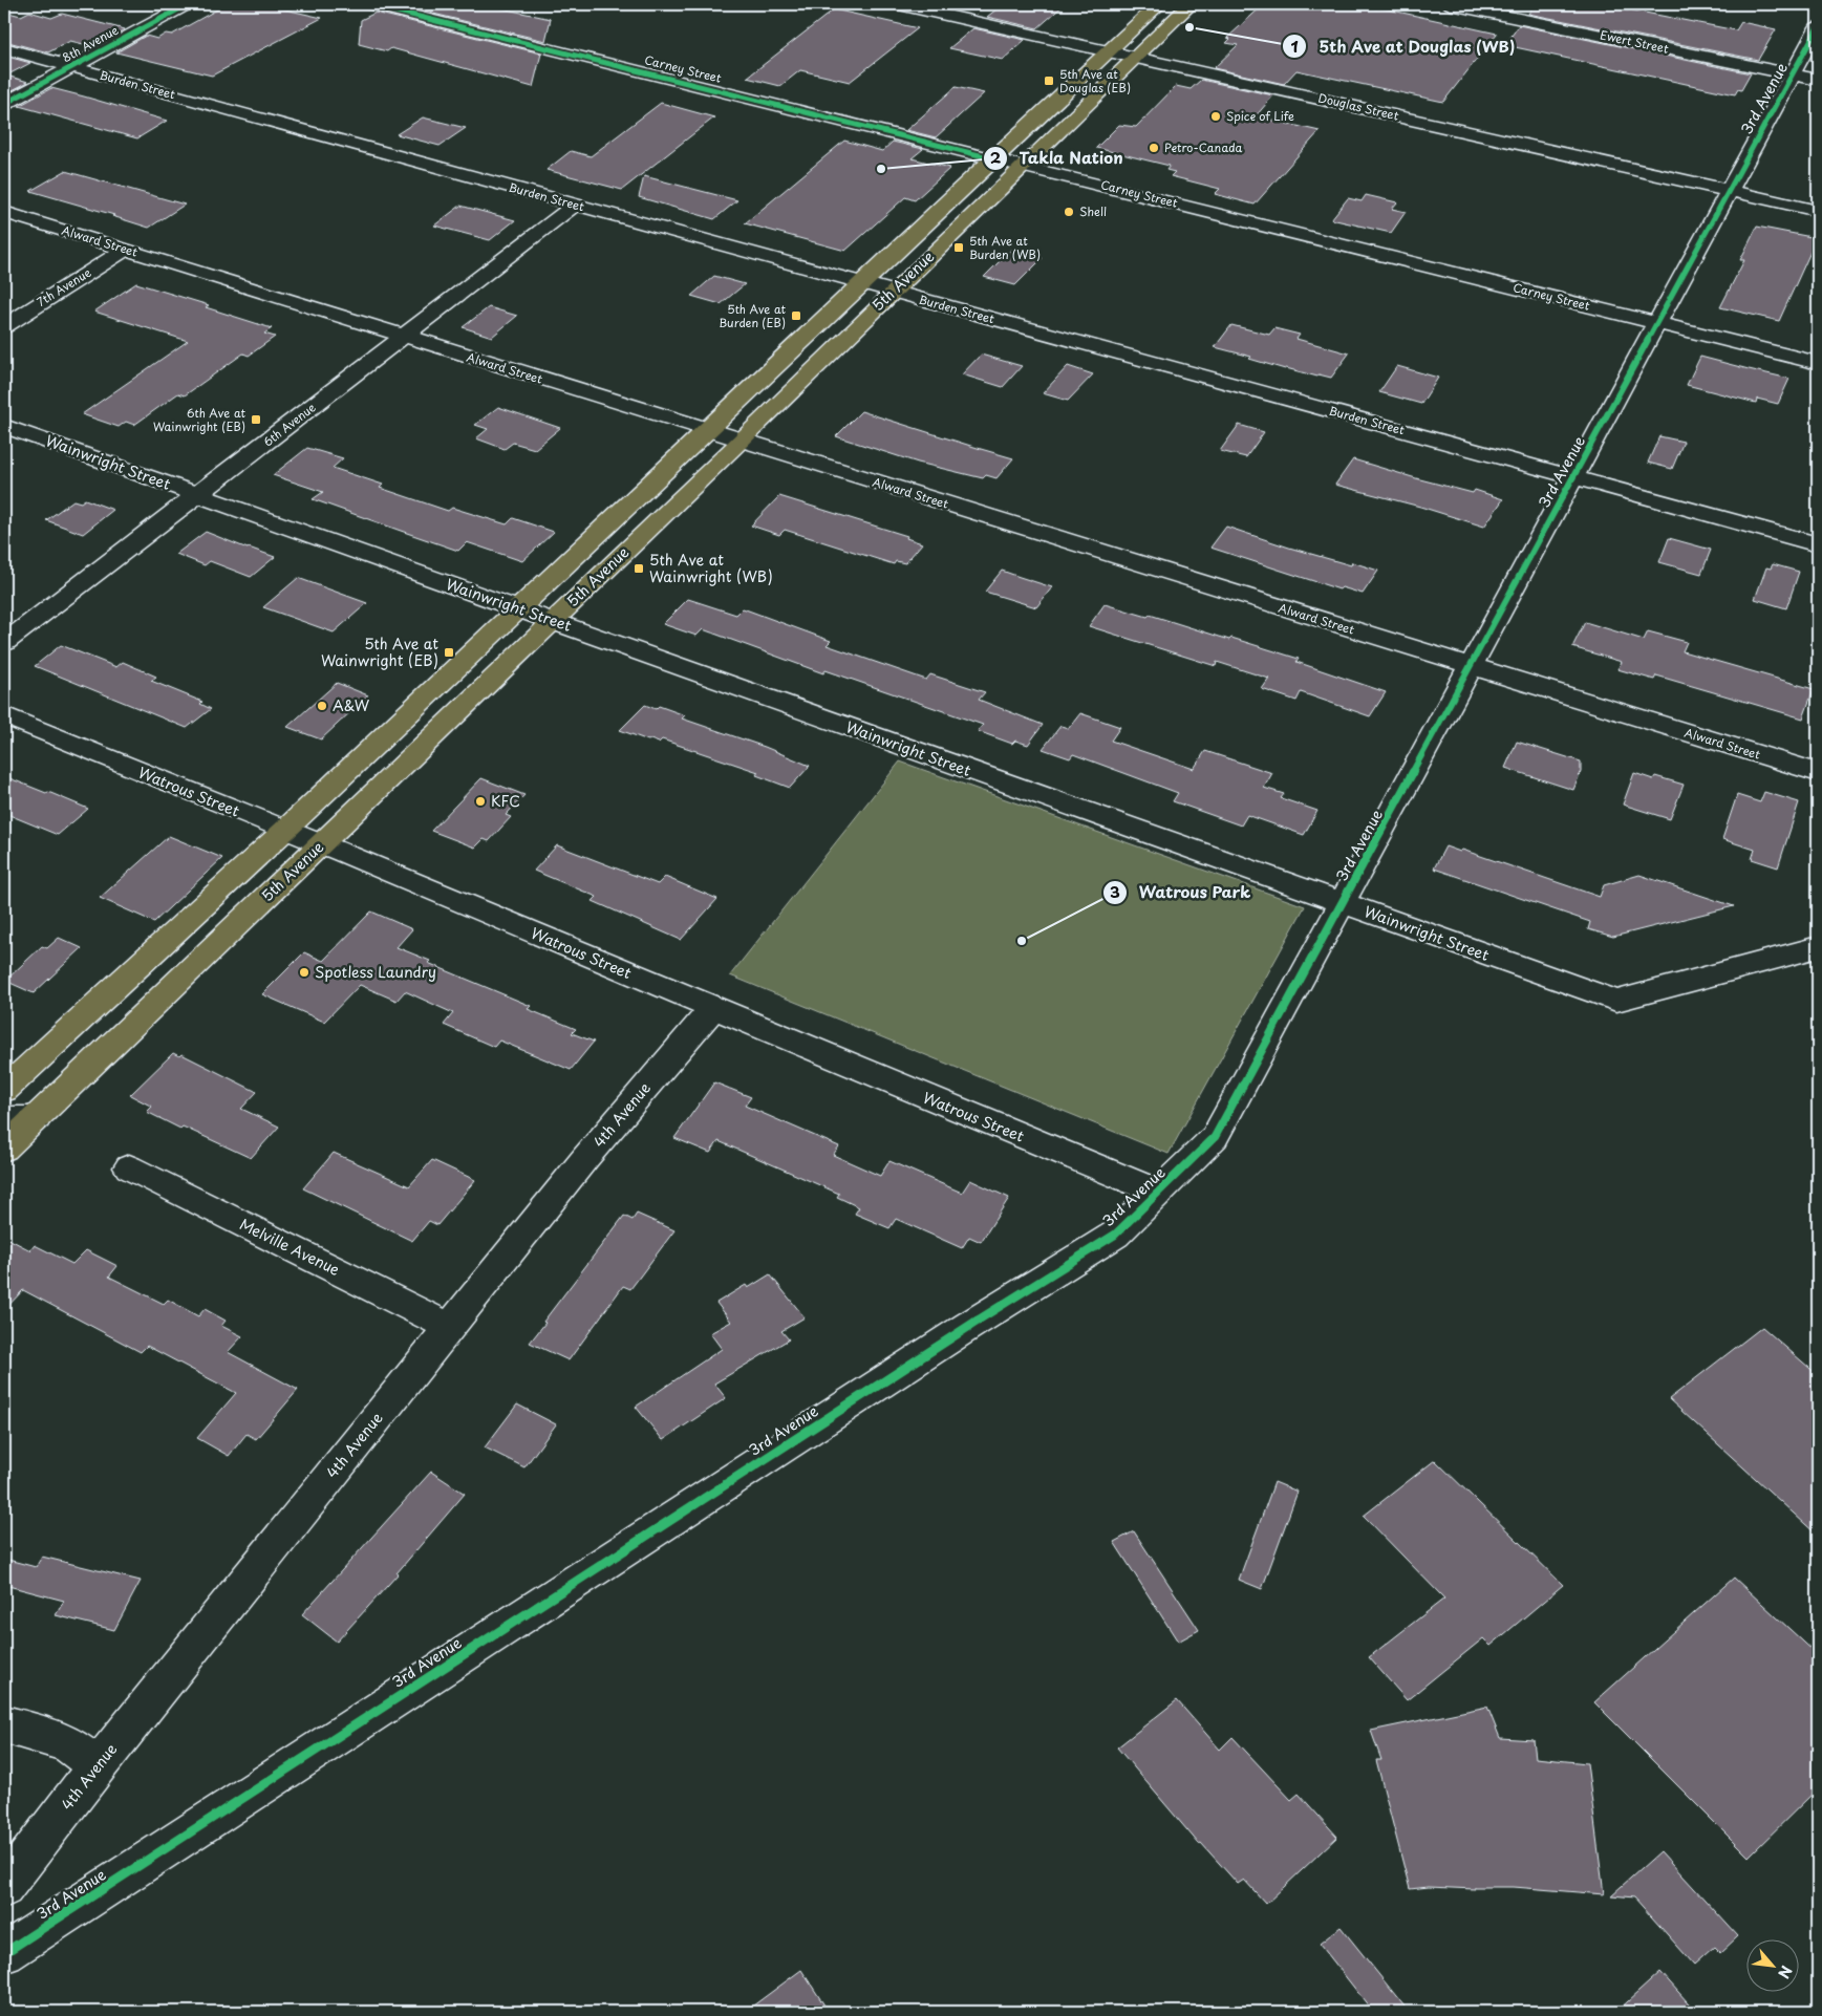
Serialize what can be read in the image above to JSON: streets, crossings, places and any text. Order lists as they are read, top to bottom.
{
  "streets": {
    "main road": ["5th Avenue"],
    "street": [
      "Ewert Street",
      "8th Avenue",
      "Carney Street",
      "Burden Street",
      "3rd Avenue",
      "Douglas Street",
      "Alward Street",
      "7th Avenue",
      "6th Avenue",
      "Wainwright Street",
      "Watrous Street",
      "4th Avenue",
      "Melville Avenue"
    ]
  },
  "crossings": [
    ["Ewert Street", "3rd Avenue"],
    ["8th Avenue", "Burden Street"],
    ["Carney Street", "3rd Avenue"],
    ["Carney Street", "5th Avenue"],
    ["Burden Street", "3rd Avenue"],
    ["Burden Street", "5th Avenue"],
    ["Burden Street", "6th Avenue"],
    ["3rd Avenue", "Douglas Street"],
    ["3rd Avenue", "Alward Street"],
    ["3rd Avenue", "Wainwright Street"],
    ["3rd Avenue", "Watrous Street"],
    ["Douglas Street", "5th Avenue"],
    ["Alward Street", "5th Avenue"],
    ["Alward Street", "7th Avenue"],
    ["Alward Street", "6th Avenue"],
    ["5th Avenue", "Wainwright Street"],
    ["5th Avenue", "Watrous Street"],
    ["6th Avenue", "Wainwright Street"],
    ["Watrous Street", "4th Avenue"],
    ["4th Avenue", "Melville Avenue"]
  ],
  "places": {
    "other": [
      "5th Ave at Douglas (WB)",
      "Spice of Life",
      "Petro-Canada",
      "Takla Nation",
      "Shell",
      "A&W",
      "KFC",
      "Watrous Park",
      "Spotless Laundry"
    ],
    "transit": [
      "5th Ave at Douglas (EB)",
      "5th Ave at Burden (WB)",
      "5th Ave at Burden (EB)",
      "6th Ave at Wainwright (EB)",
      "5th Ave at Wainwright (WB)",
      "5th Ave at Wainwright (EB)"
    ]
  },
  "north": "bottom right"
}
